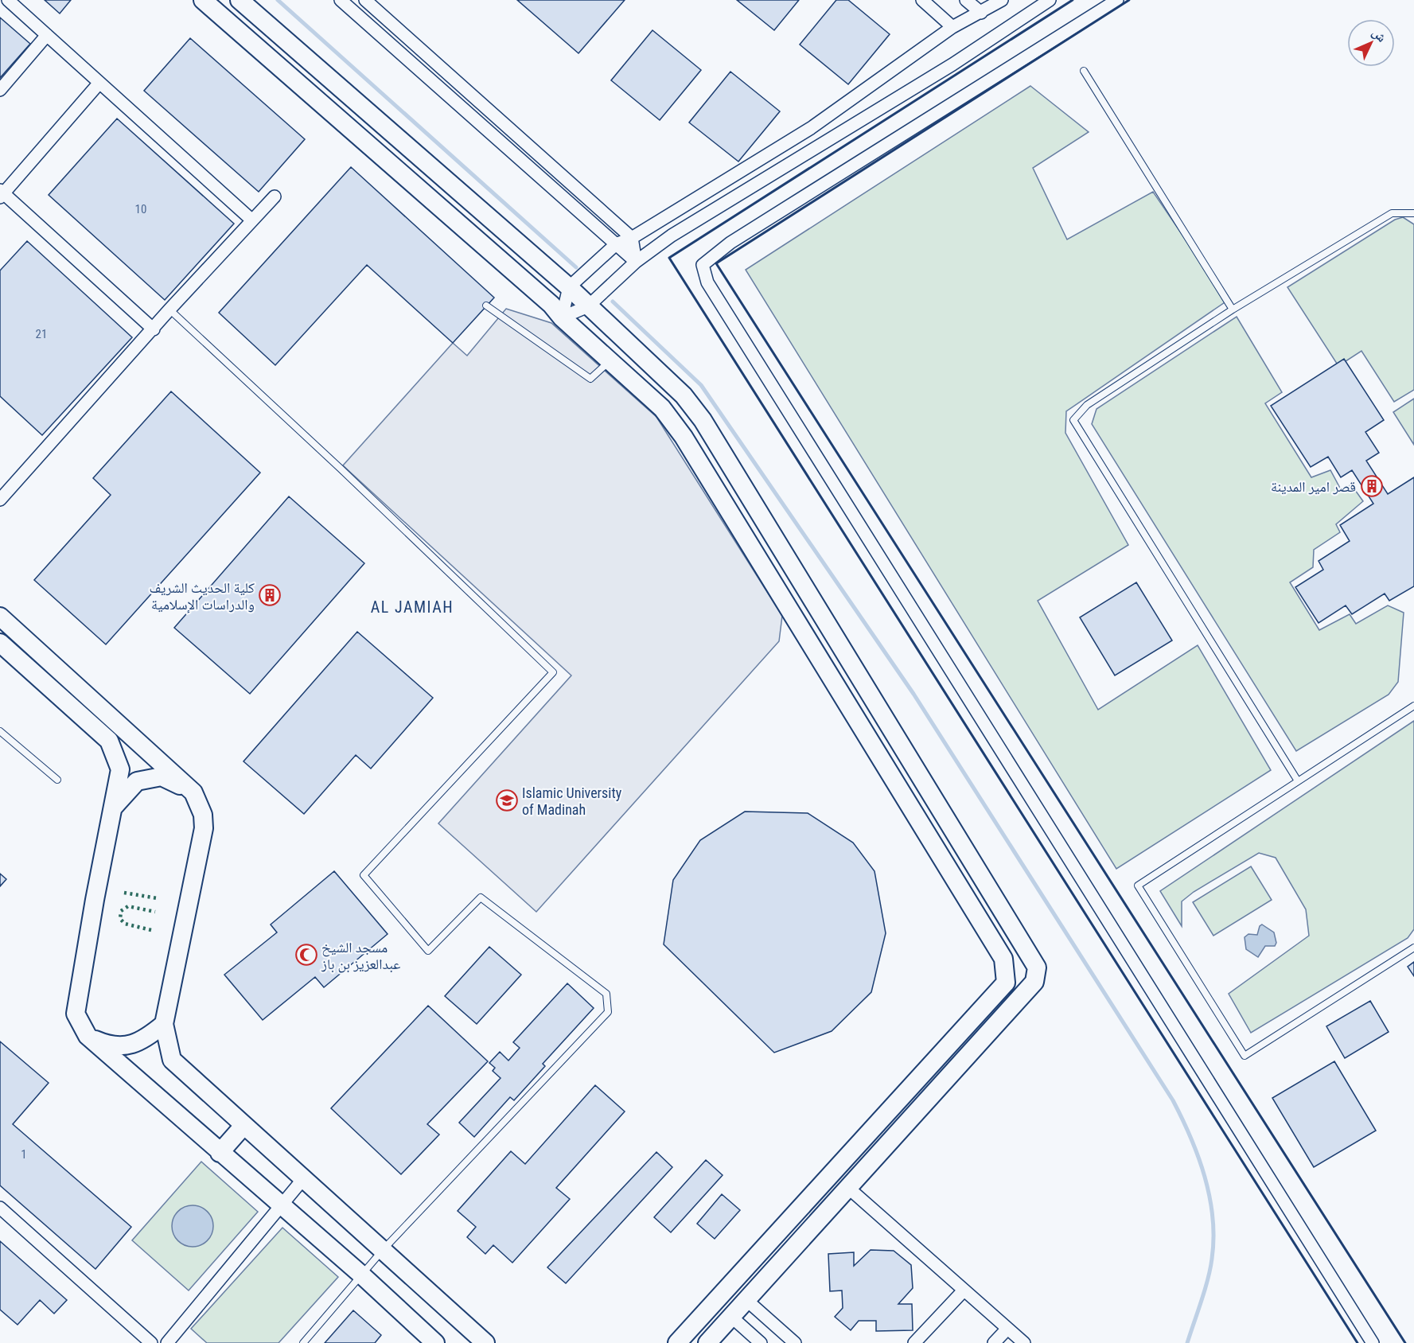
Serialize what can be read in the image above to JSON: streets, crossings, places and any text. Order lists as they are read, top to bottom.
{
  "districts": ["AL JAMIAH"],
  "places": {
    "building": ["قصر امير المدينة", "كلية الحديث الشريف والدراسات الإسلامية"],
    "school or university": ["Islamic University of Madinah"],
    "mosque": ["مسجد الشيخ عبدالعزيز بن باز"]
  },
  "house_numbers": ["10", "21", "1"],
  "north": "top right"
}
